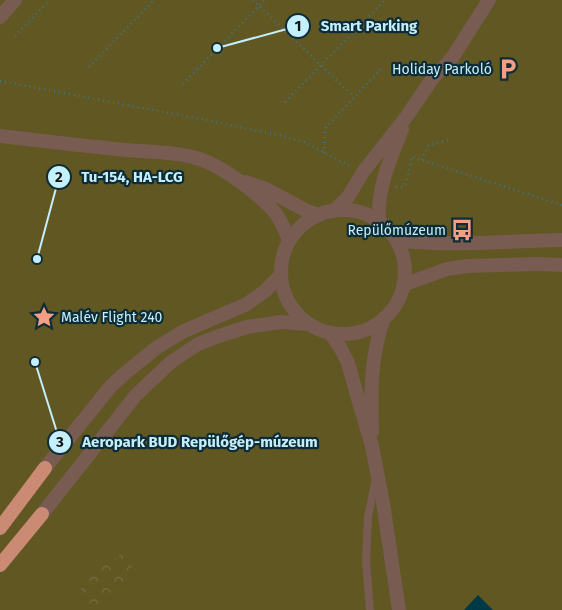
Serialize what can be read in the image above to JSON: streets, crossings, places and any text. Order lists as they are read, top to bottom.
{
  "places": {
    "other": ["Smart Parking", "Tu-154, HA-LCG", "Aeropark BUD Repülőgép-múzeum"],
    "parking": ["Holiday Parkoló"],
    "bus stop": ["Repülőmúzeum"],
    "place": ["Malév Flight 240"]
  }
}
